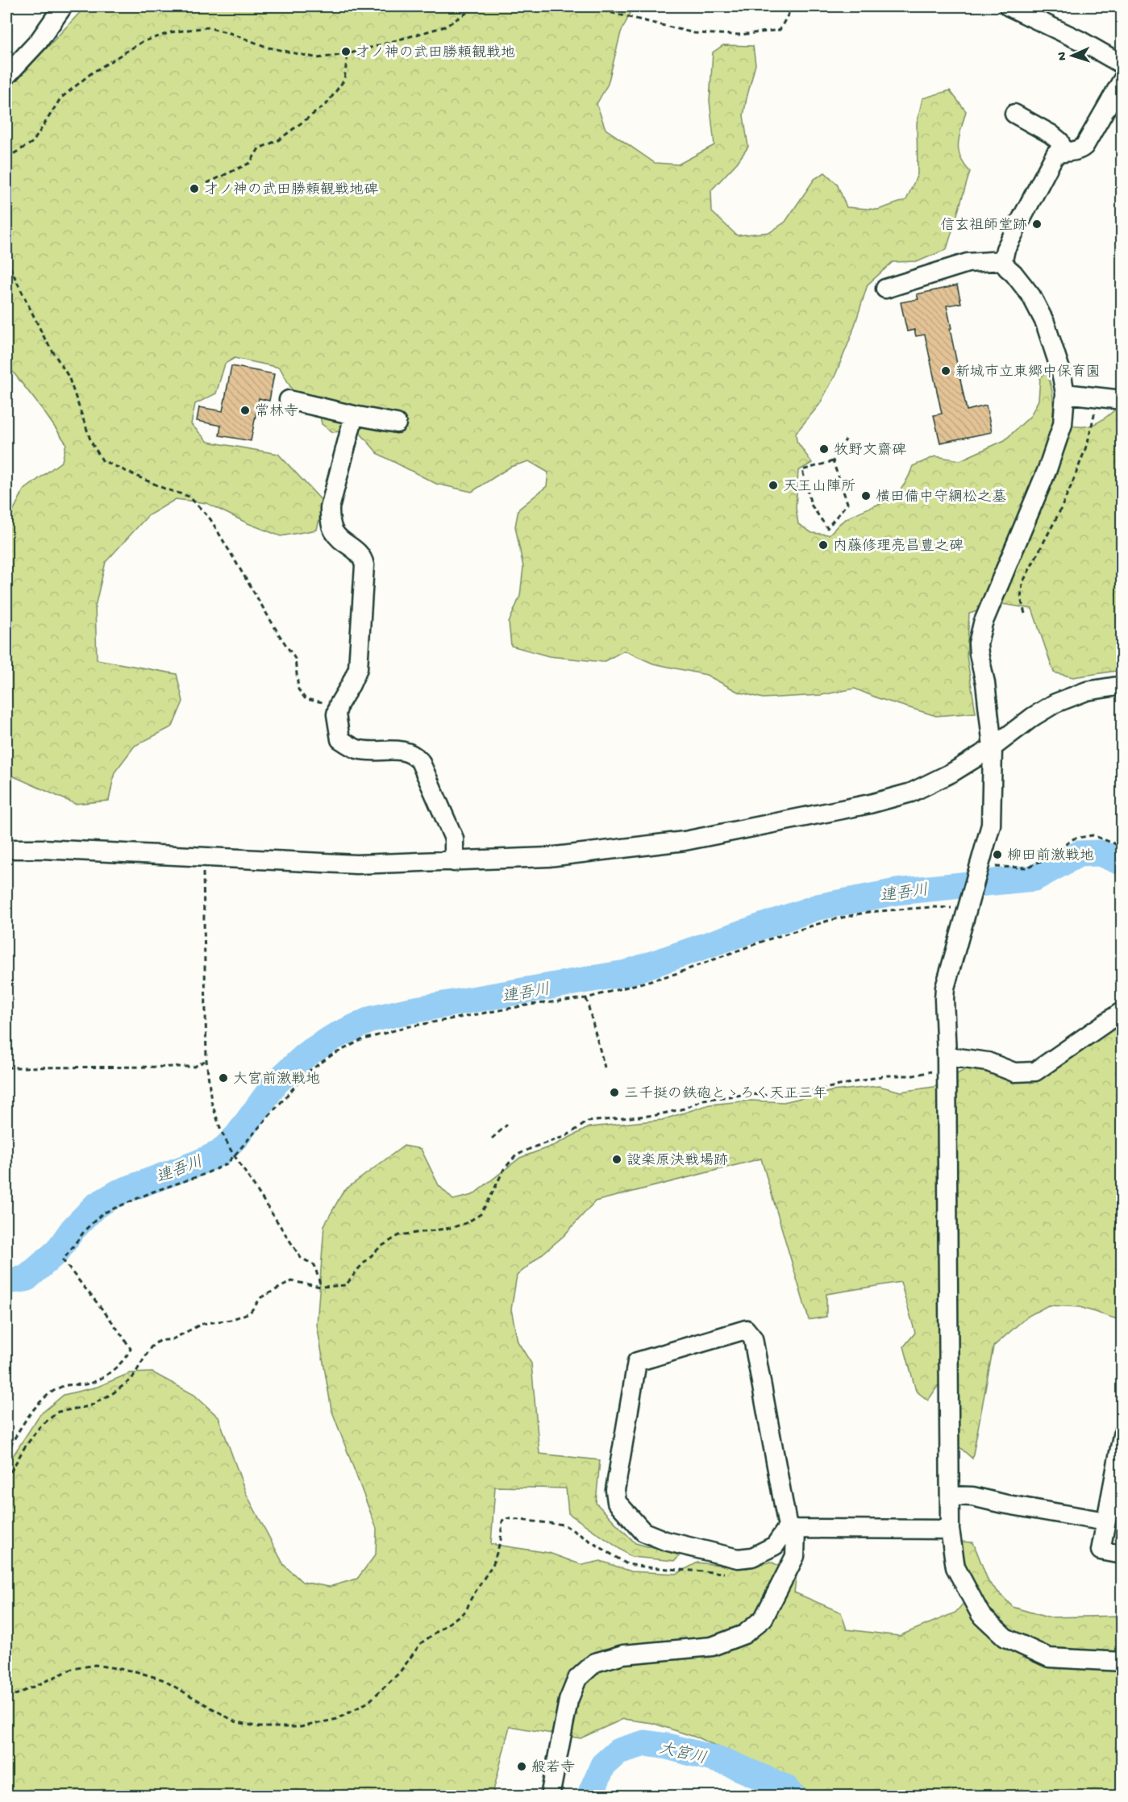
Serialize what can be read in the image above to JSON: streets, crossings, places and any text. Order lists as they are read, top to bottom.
{
  "water": ["連吾川", "大宮川"],
  "places": [
    "才ノ神の武田勝頼観戦地",
    "才ノ神の武田勝頼観戦地碑",
    "信玄祖師堂跡",
    "新城市立東郷中保育園",
    "常林寺",
    "牧野文齋碑",
    "天王山陣所",
    "横田備中守綱松之墓",
    "内藤修理亮昌豊之碑",
    "柳田前激戦地",
    "大宮前激戦地",
    "三千挺の鉄砲とゝろく天正三年",
    "設楽原決戦場跡",
    "般若寺"
  ],
  "north": "left"
}
